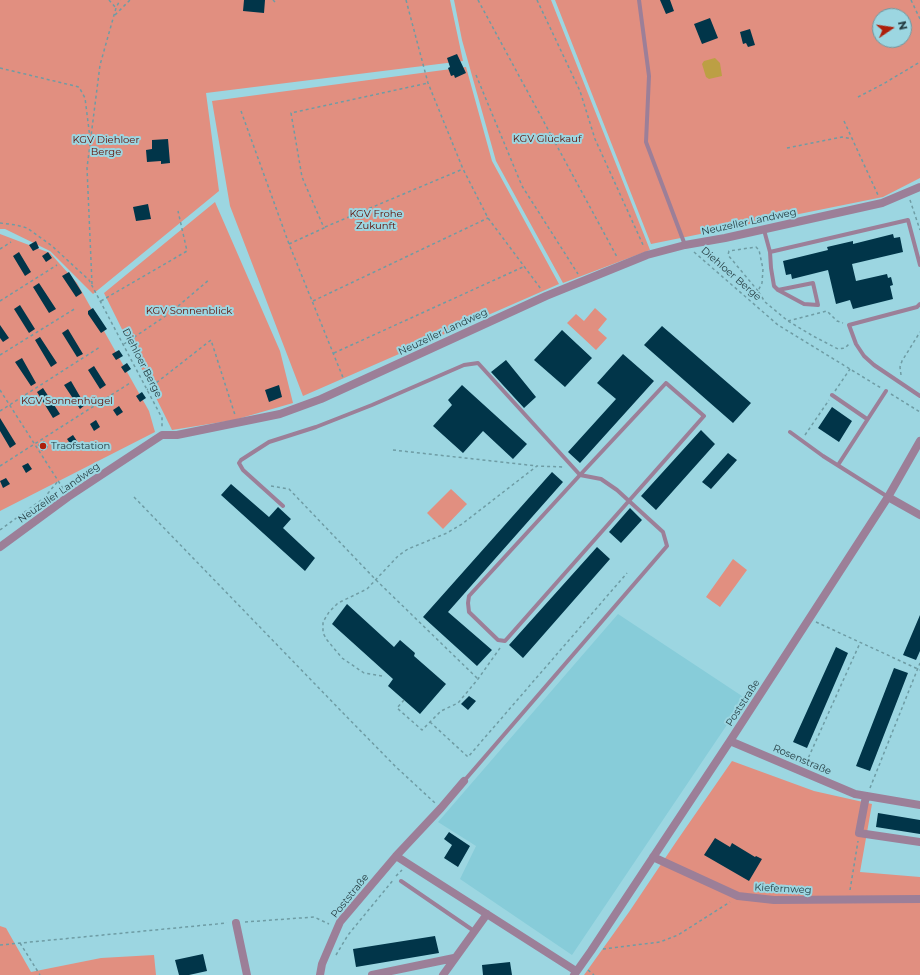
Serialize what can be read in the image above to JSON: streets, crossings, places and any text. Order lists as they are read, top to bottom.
{
  "streets": {
    "street": [
      "Neuzeller Landweg",
      "Poststraße",
      "Rosenstraße",
      "Kiefernweg"
    ],
    "path": ["Diehloer Berge"]
  },
  "crossings": [
    ["Neuzeller Landweg", "Diehloer Berge"],
    ["Poststraße", "Rosenstraße"],
    ["Poststraße", "Kiefernweg"]
  ],
  "parks": [
    "KGV Glückauf",
    "KGV Diehloer Berge",
    "KGV Frohe Zukunft",
    "KGV Sonnenblick",
    "KGV Sonnenhügel"
  ],
  "places": ["Traofstation"],
  "north": "right"
}
